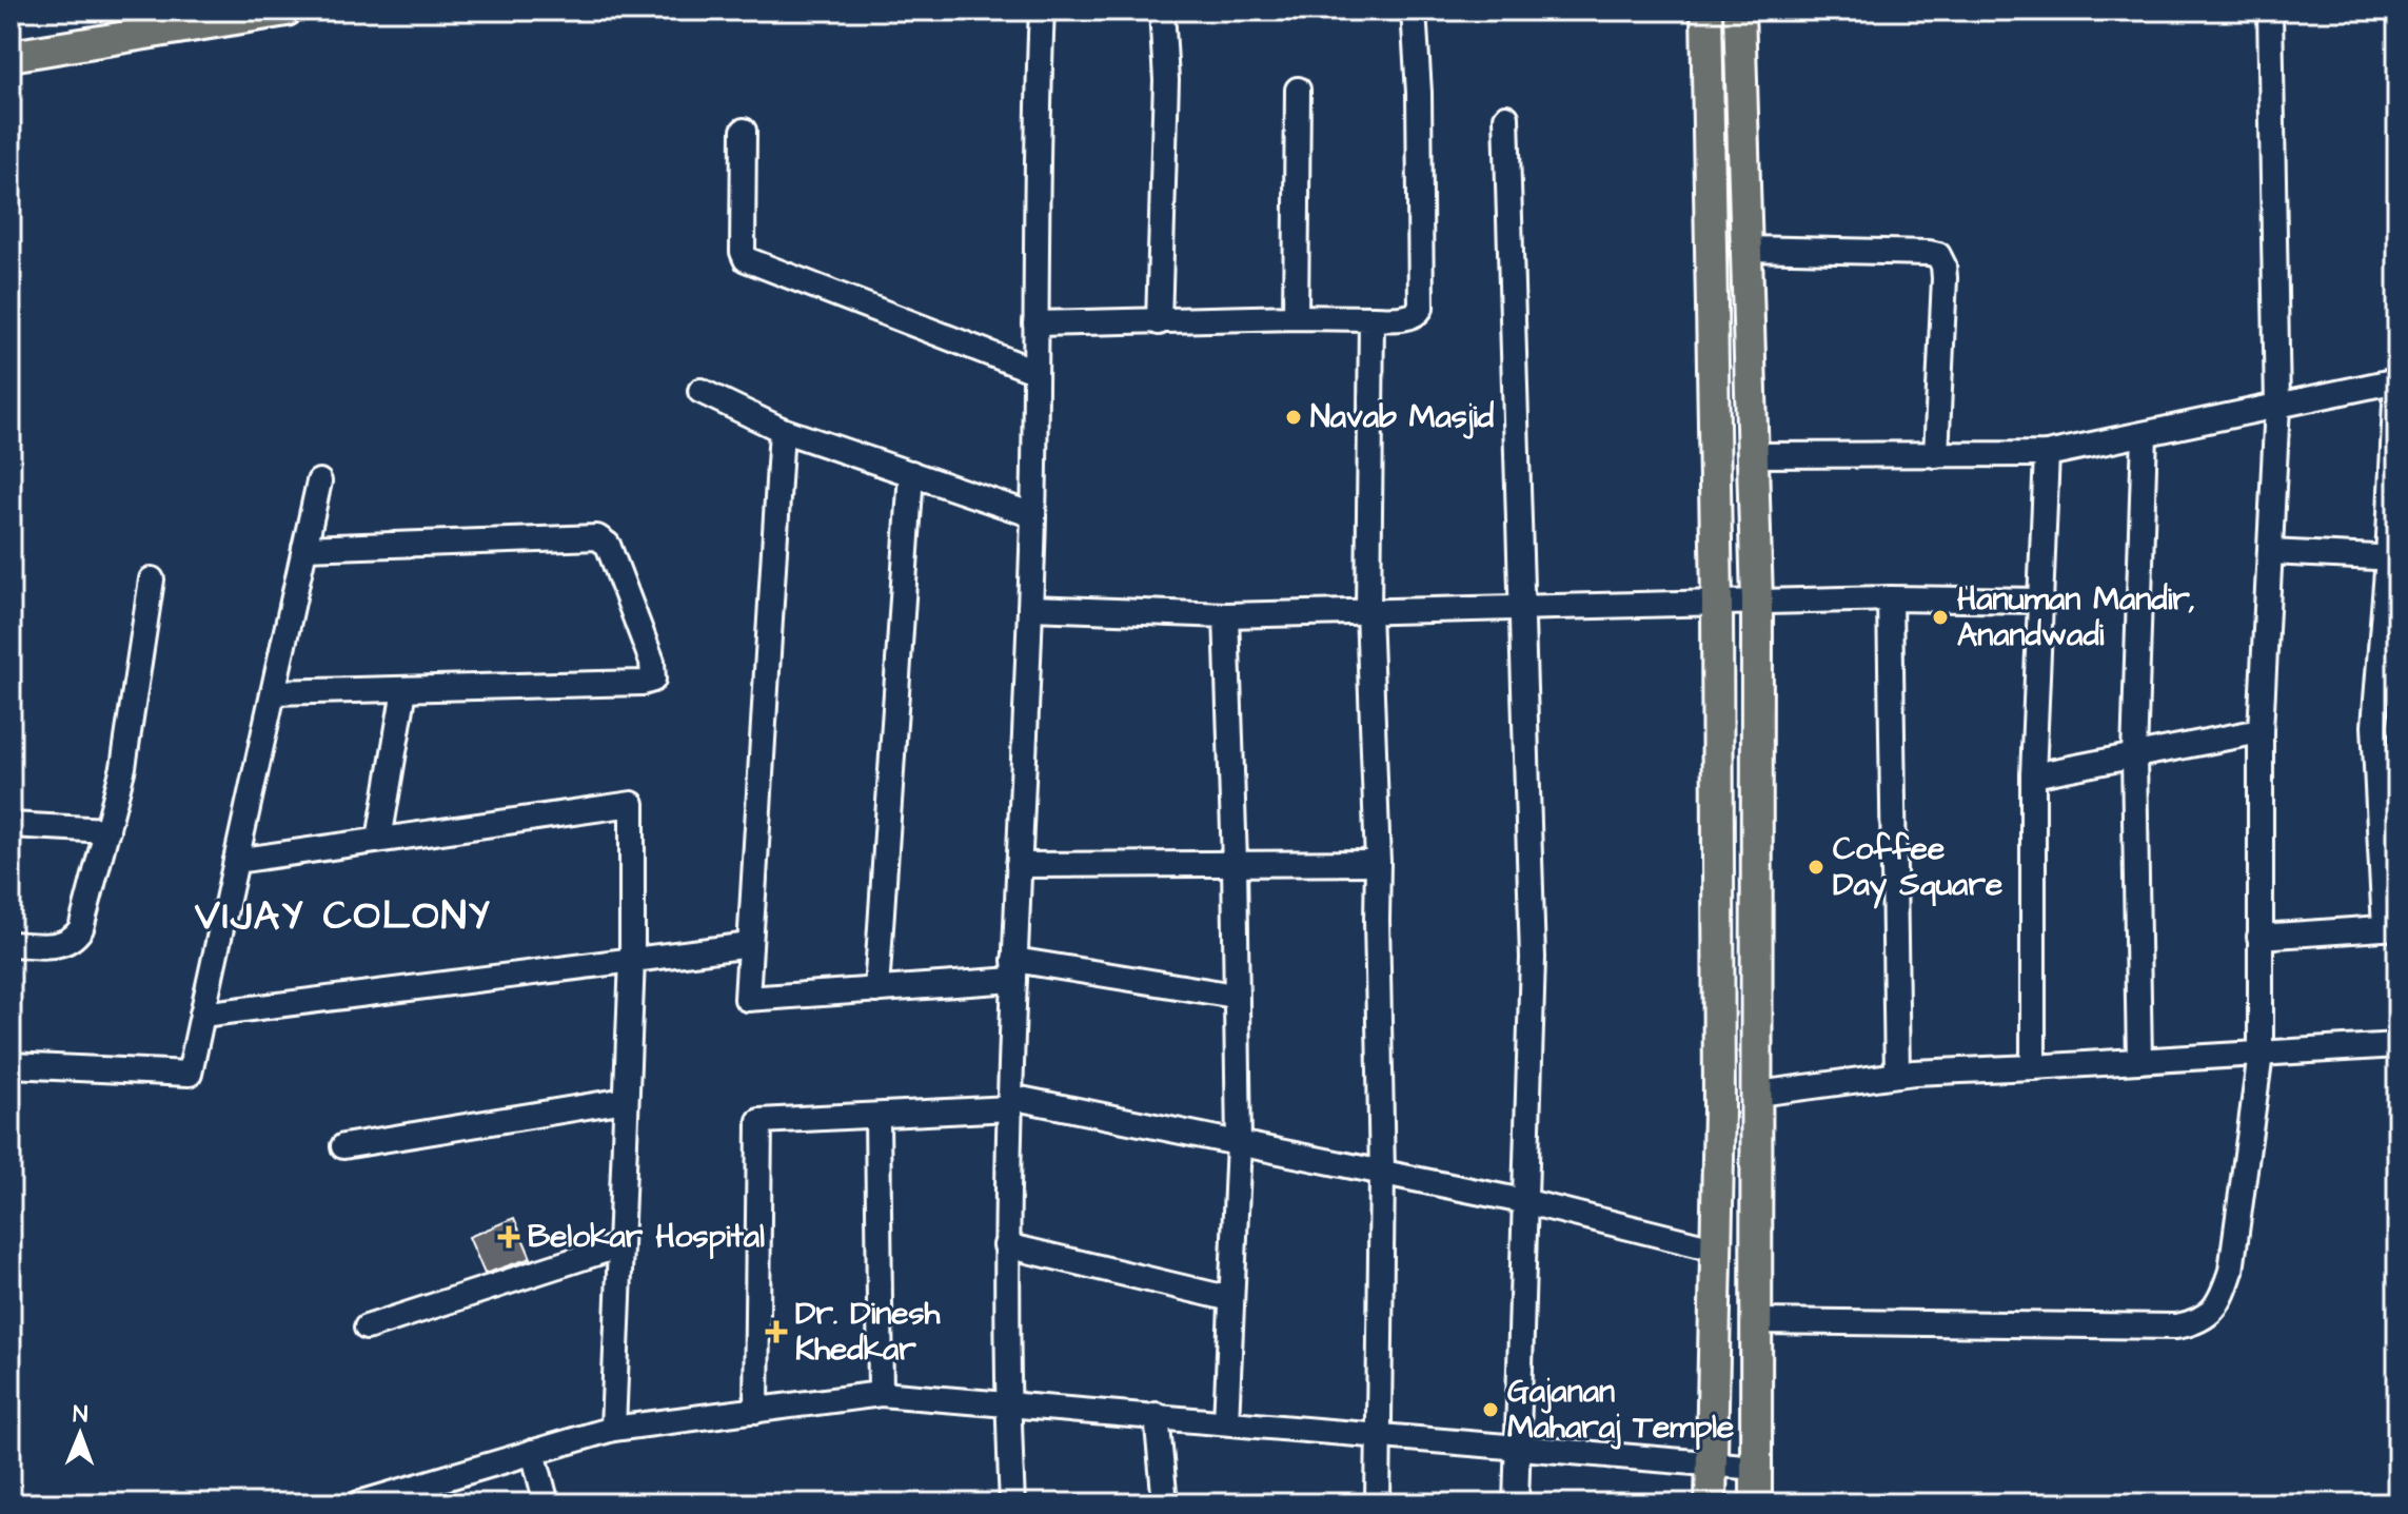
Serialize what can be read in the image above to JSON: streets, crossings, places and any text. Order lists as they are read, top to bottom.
{
  "districts": ["VIJAY COLONY"],
  "places": {
    "other": [
      "Navab Masjid",
      "Hanuman Mandir, Anandwadi",
      "Coffee Day Square",
      "Gajanan Maharaj Temple"
    ],
    "health": ["Belokar Hospital", "Dr. Dinesh Khedkar"]
  },
  "north": "top"
}
